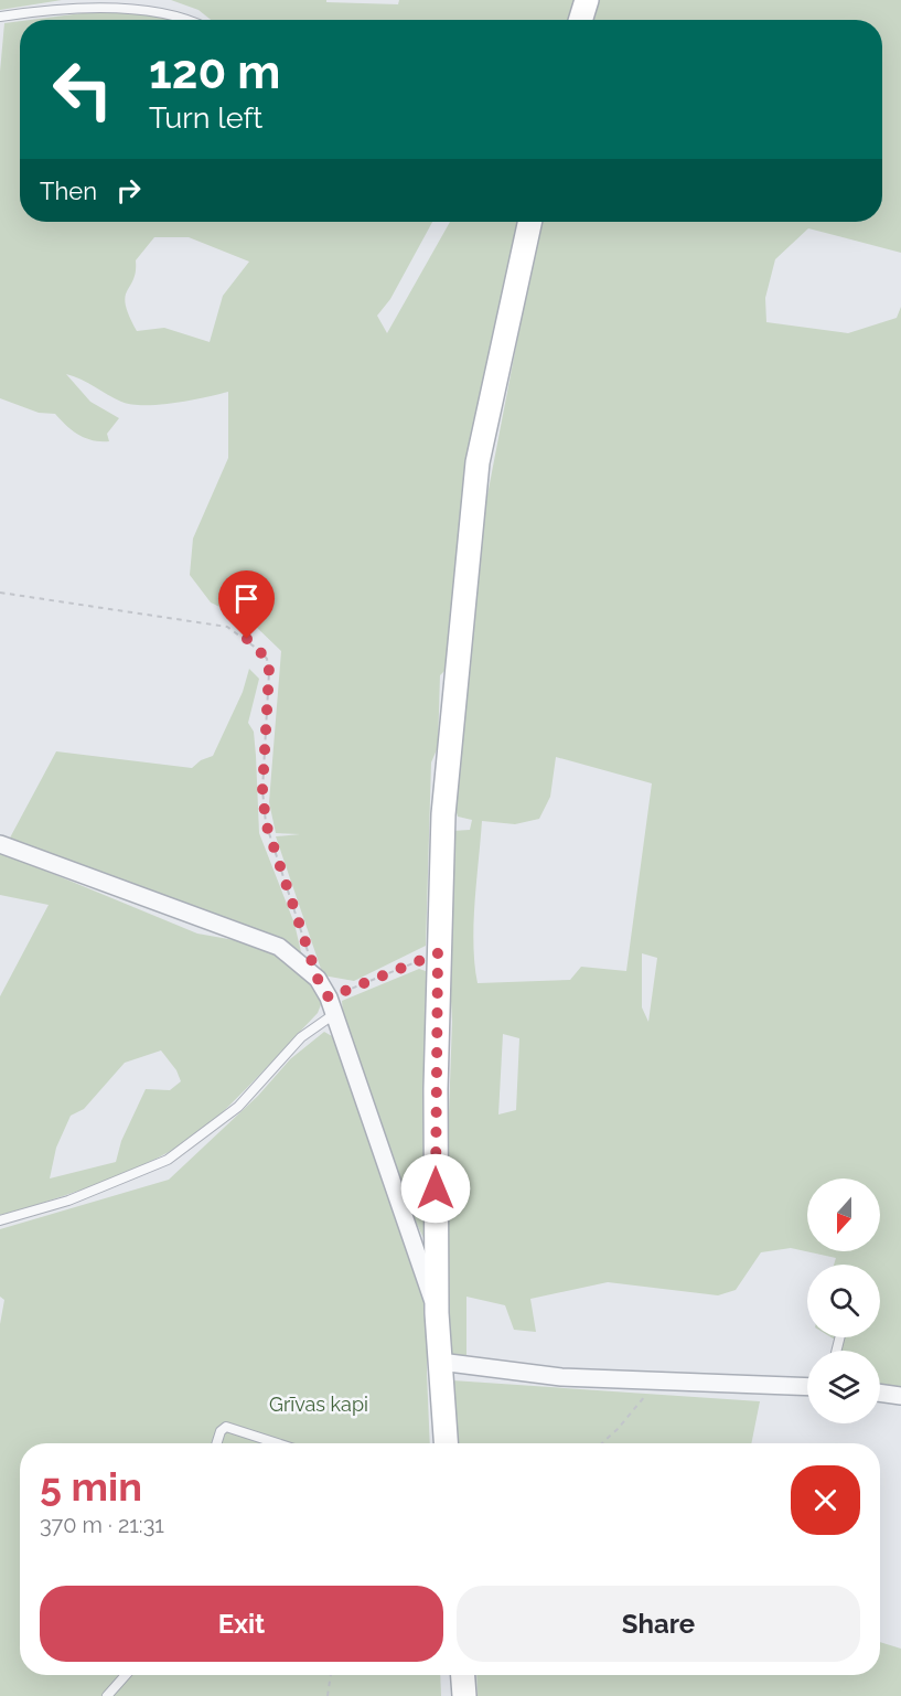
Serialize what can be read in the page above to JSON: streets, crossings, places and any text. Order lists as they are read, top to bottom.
{
  "parks": ["Grīvas kapi"],
  "north": "bottom",
  "page": {
    "turn": ["120 m", "Turn left"],
    "then": "Then",
    "heading": ["5 min", "370 m · 21:31"],
    "buttons": ["Exit", "Share"]
  }
}
